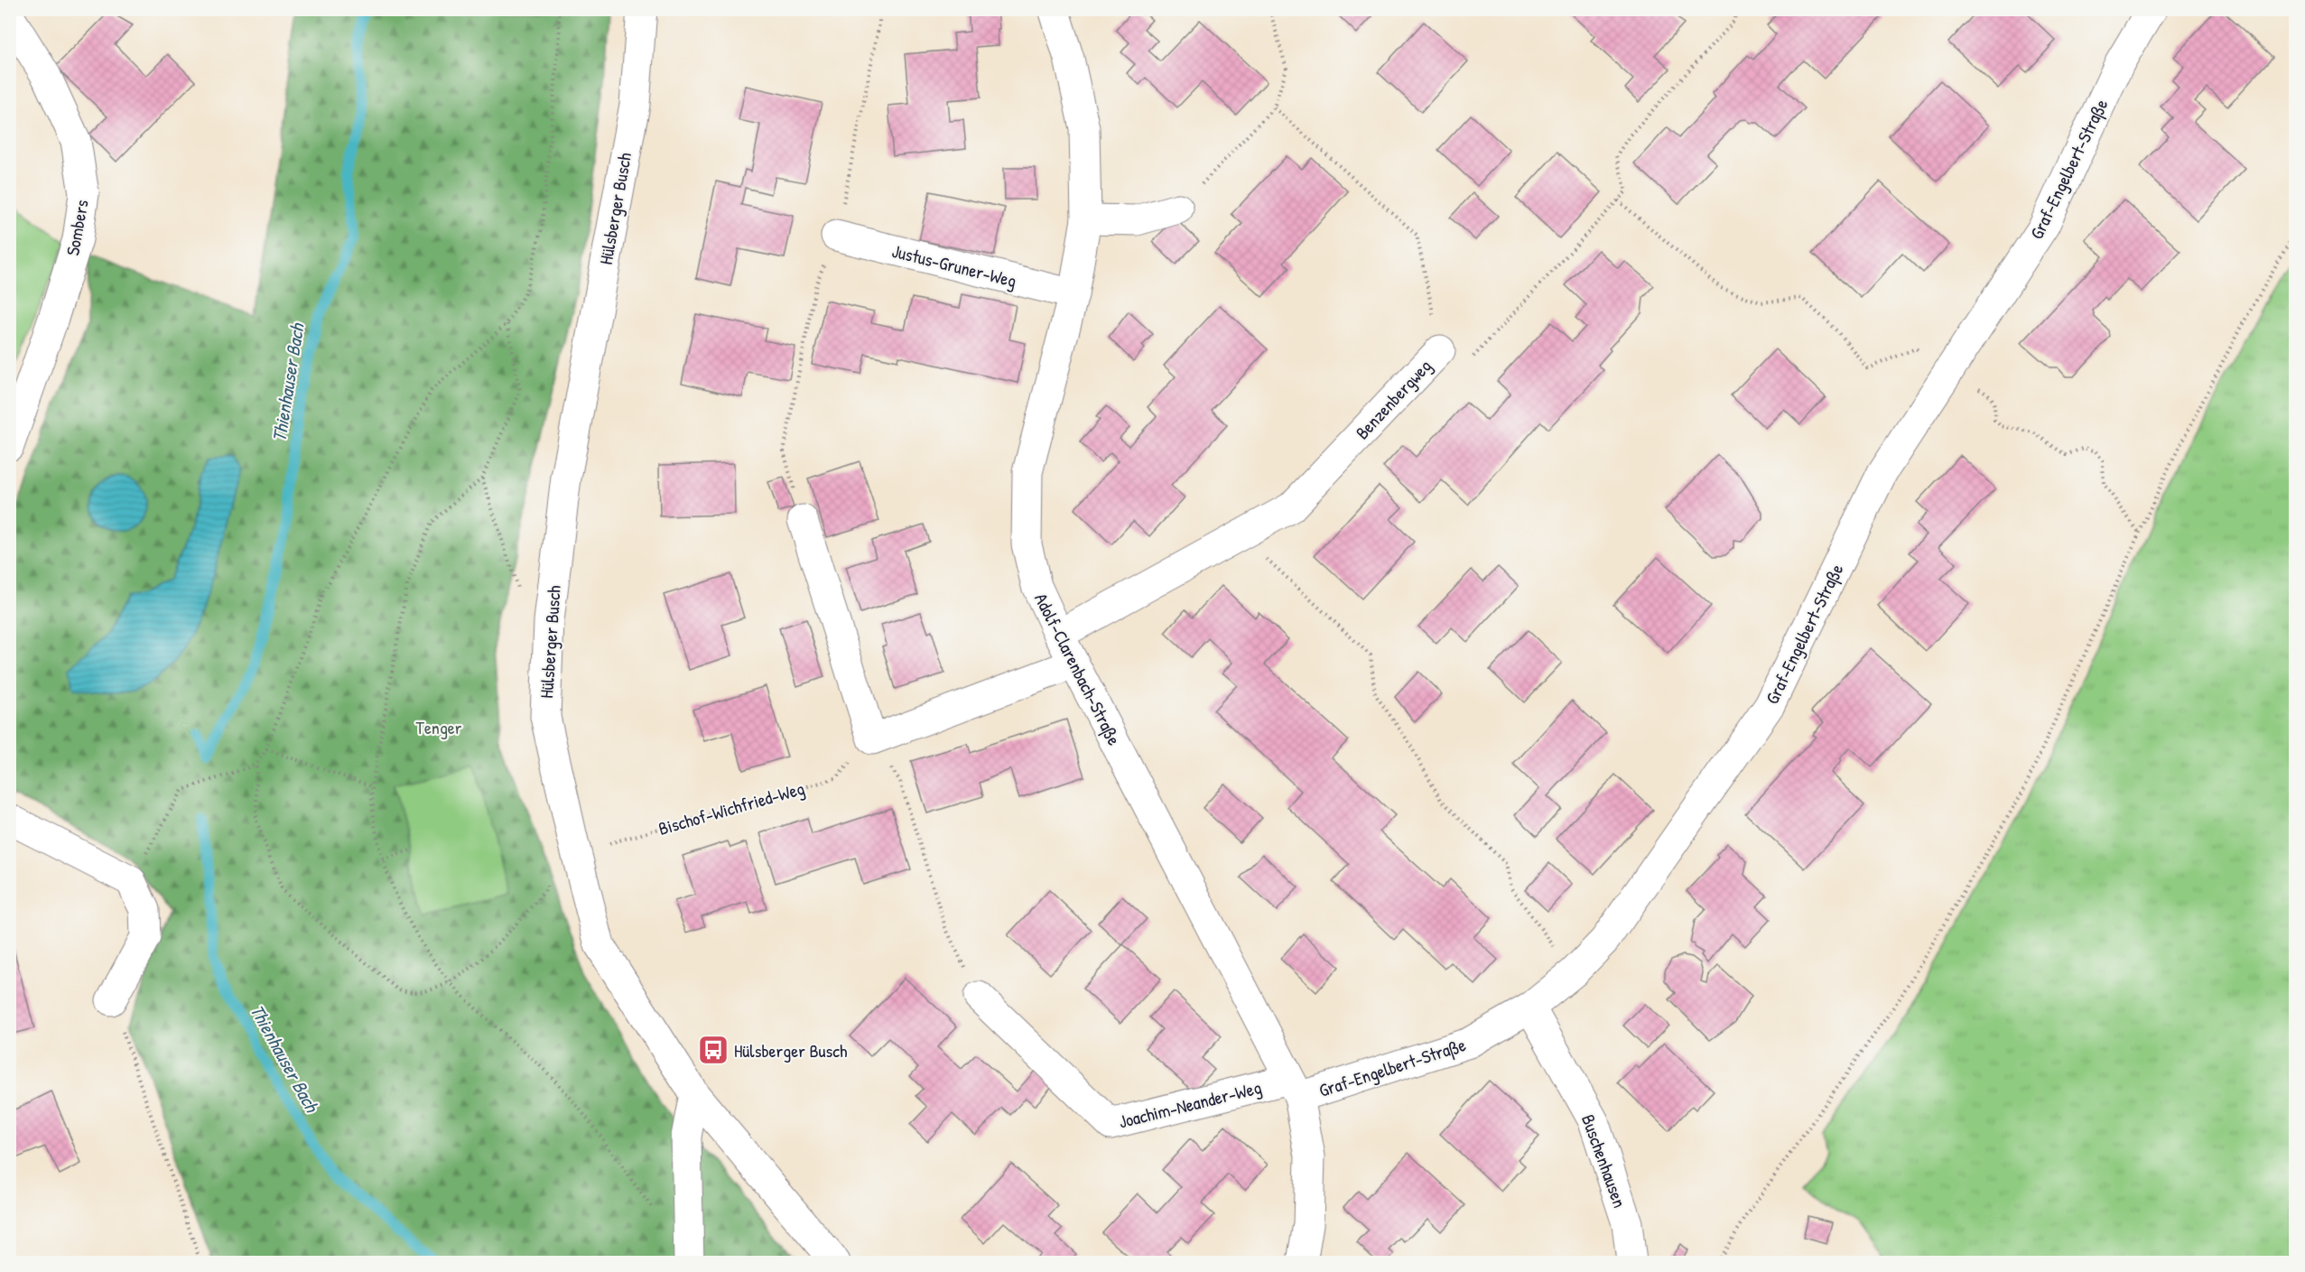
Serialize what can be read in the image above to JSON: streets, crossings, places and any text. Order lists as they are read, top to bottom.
{
  "streets": {
    "street": [
      "Graf-Engelbert-Straße",
      "Hülsberger Busch",
      "Sombers",
      "Justus-Gruner-Weg",
      "Benzenbergweg",
      "Adolf-Clarenbach-Straße",
      "Joachim-Neander-Weg",
      "Buschenhausen"
    ],
    "path": ["Bischof-Wichfried-Weg"]
  },
  "crossings": [
    ["Graf-Engelbert-Straße", "Adolf-Clarenbach-Straße"],
    ["Graf-Engelbert-Straße", "Joachim-Neander-Weg"],
    ["Graf-Engelbert-Straße", "Buschenhausen"],
    ["Hülsberger Busch", "Bischof-Wichfried-Weg"],
    ["Justus-Gruner-Weg", "Adolf-Clarenbach-Straße"],
    ["Benzenbergweg", "Adolf-Clarenbach-Straße"],
    ["Adolf-Clarenbach-Straße", "Joachim-Neander-Weg"]
  ],
  "water": ["Thienhauser Bach"],
  "parks": ["Tenger"],
  "places": {
    "bus stop": ["Hülsberger Busch"]
  }
}
